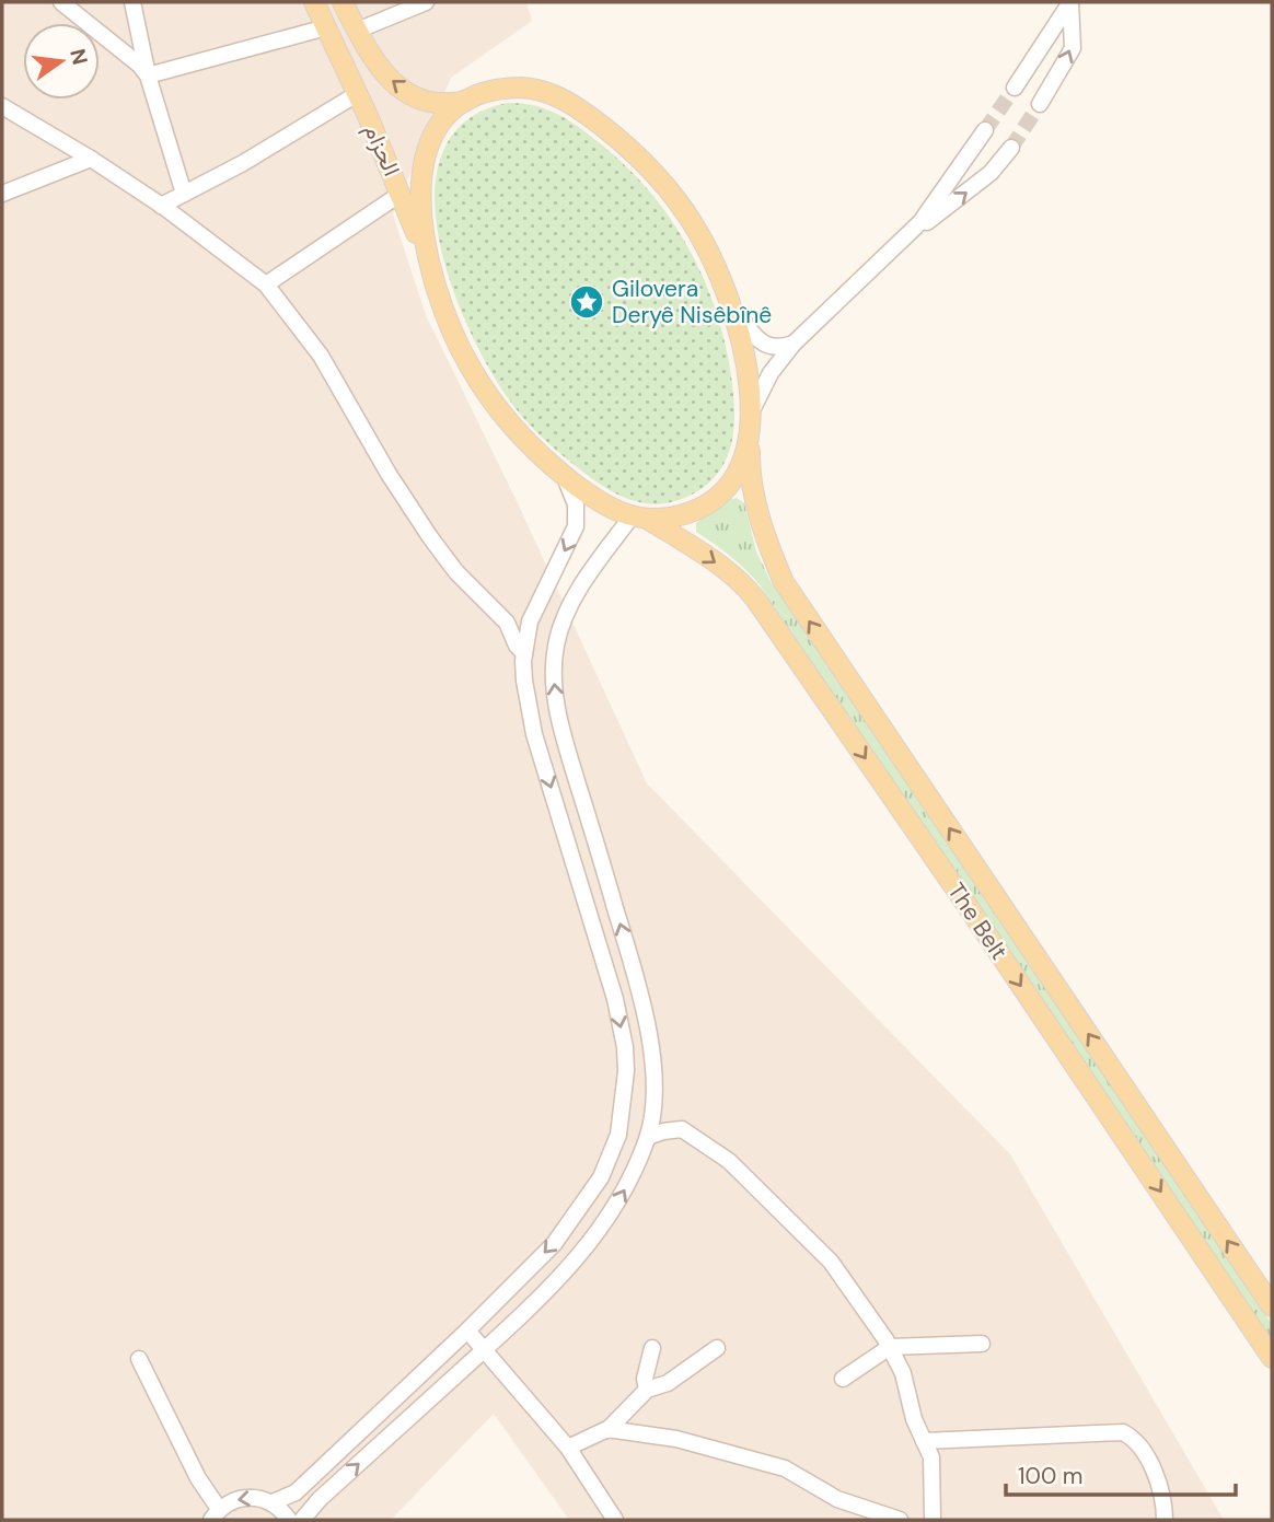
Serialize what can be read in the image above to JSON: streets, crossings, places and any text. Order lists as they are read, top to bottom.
{
  "streets": {
    "main road": ["الحزام", "The Belt"]
  },
  "crossings": [
    ["الحزام", "The Belt"]
  ],
  "places": {
    "place": ["Gilovera Deryê Nisêbînê"]
  },
  "scale_bar": "100 m",
  "north": "right"
}
